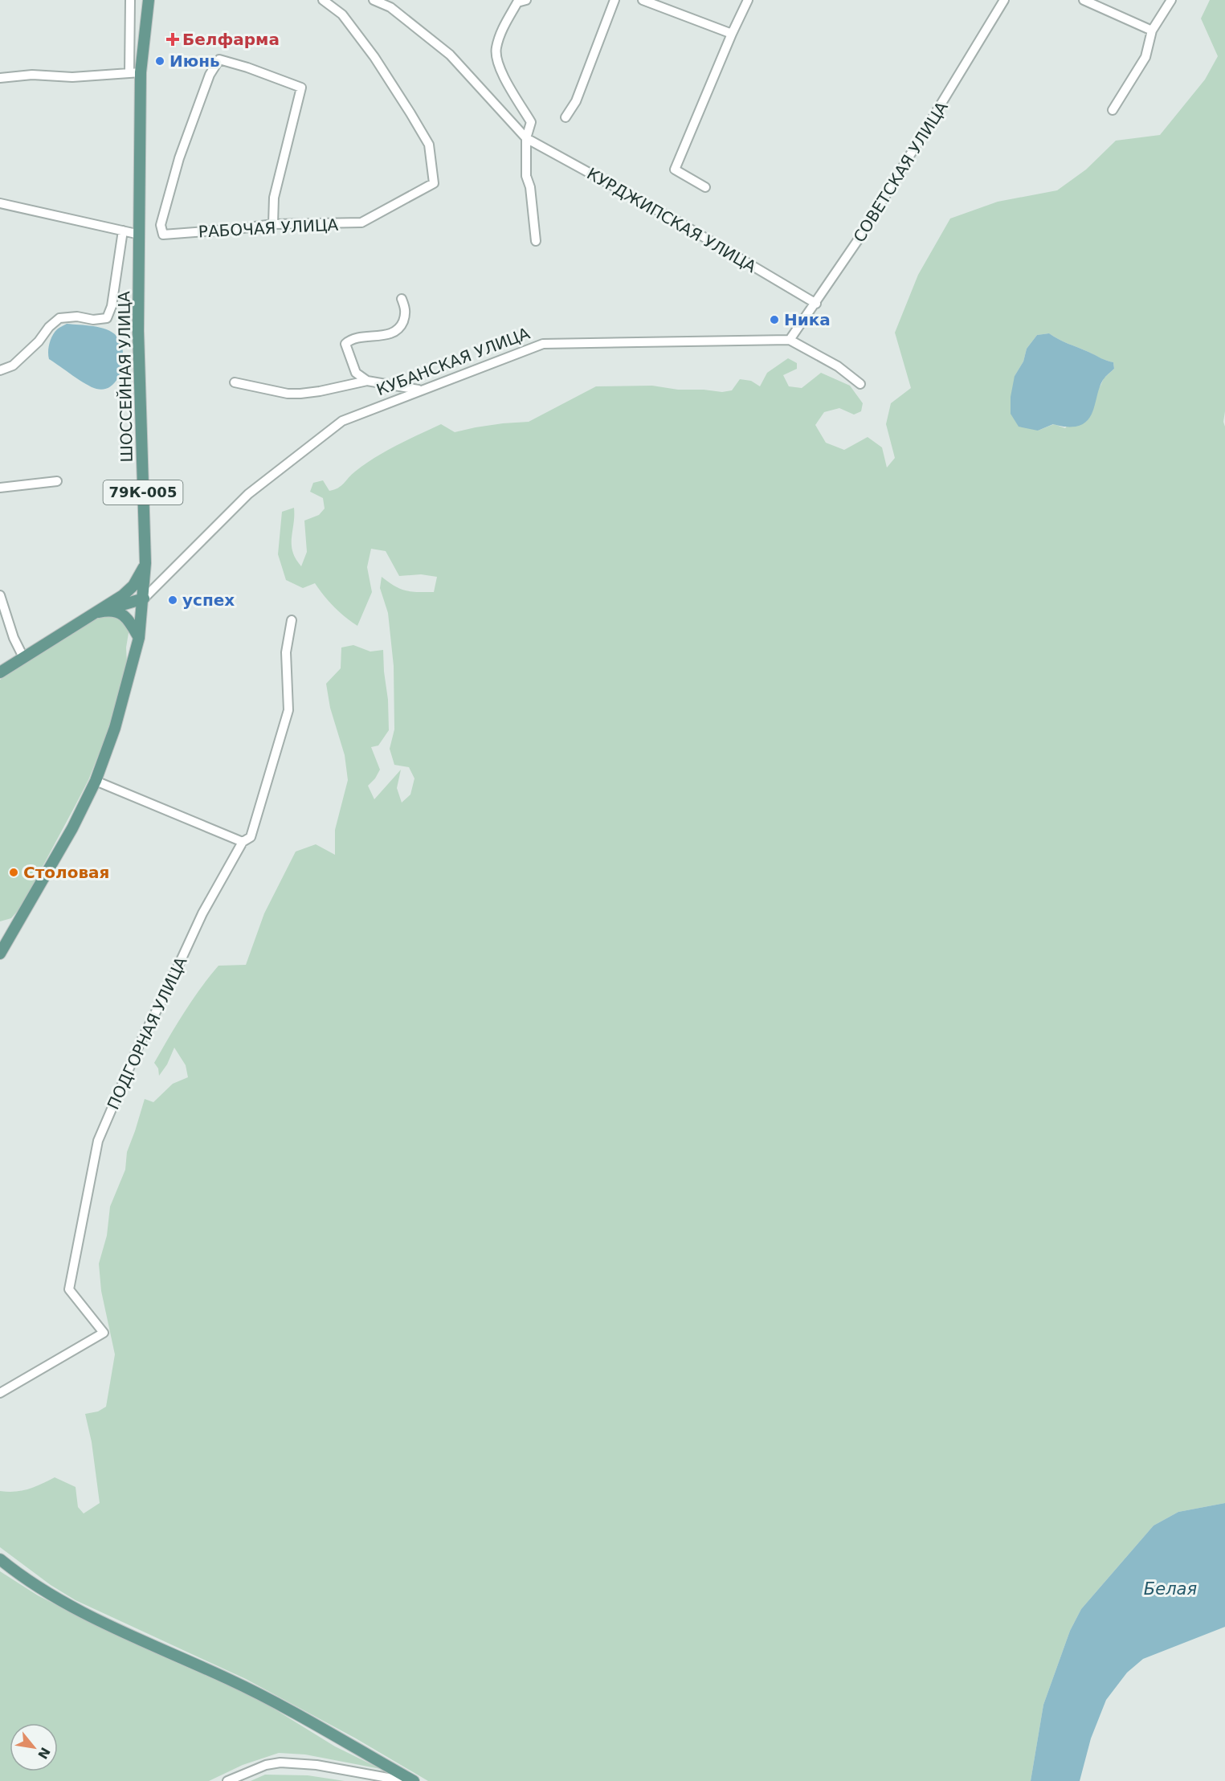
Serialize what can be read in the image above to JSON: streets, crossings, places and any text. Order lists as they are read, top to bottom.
{
  "streets": {
    "main road": ["ШОССЕЙНАЯ УЛИЦА", "79К-005"],
    "street": [
      "СОВЕТСКАЯ УЛИЦА",
      "КУРДЖИПСКАЯ УЛИЦА",
      "РАБОЧАЯ УЛИЦА",
      "КУБАНСКАЯ УЛИЦА",
      "ПОДГОРНАЯ УЛИЦА"
    ]
  },
  "crossings": [
    ["СОВЕТСКАЯ УЛИЦА", "КУРДЖИПСКАЯ УЛИЦА"],
    ["СОВЕТСКАЯ УЛИЦА", "КУБАНСКАЯ УЛИЦА"],
    ["КУБАНСКАЯ УЛИЦА", "ШОССЕЙНАЯ УЛИЦА"]
  ],
  "water": ["Белая"],
  "places": {
    "health": ["Белфарма"],
    "other": [
      "Июнь",
      "Ника",
      "успех",
      "Столовая"
    ]
  },
  "north": "bottom right"
}
